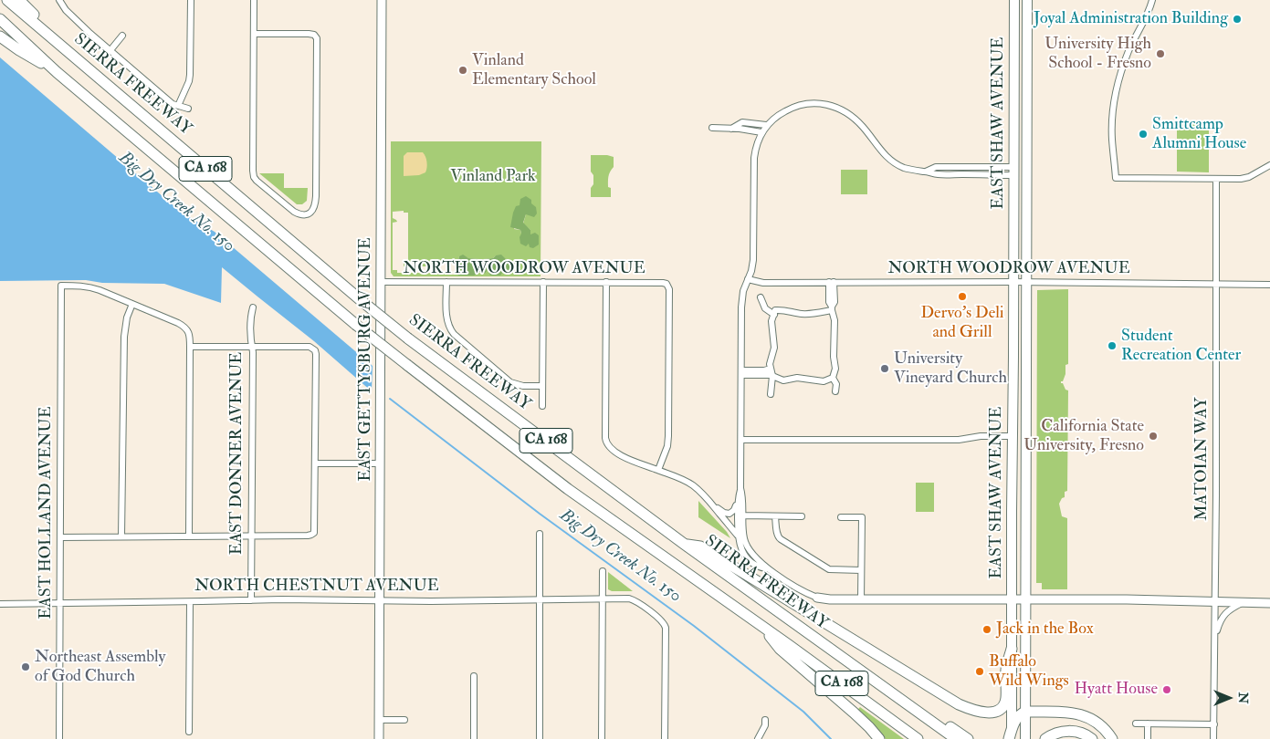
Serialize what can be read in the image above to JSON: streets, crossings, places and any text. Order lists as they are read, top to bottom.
{
  "streets": {
    "highway": ["SIERRA FREEWAY", "CA 168"],
    "main road": ["EAST SHAW AVENUE"],
    "street": [
      "NORTH WOODROW AVENUE",
      "EAST GETTYSBURG AVENUE",
      "EAST DONNER AVENUE",
      "MATOIAN WAY",
      "EAST HOLLAND AVENUE",
      "NORTH CHESTNUT AVENUE"
    ]
  },
  "crossings": [
    ["EAST SHAW AVENUE", "NORTH WOODROW AVENUE"],
    ["NORTH WOODROW AVENUE", "EAST GETTYSBURG AVENUE"],
    ["NORTH WOODROW AVENUE", "MATOIAN WAY"],
    ["EAST GETTYSBURG AVENUE", "NORTH CHESTNUT AVENUE"],
    ["EAST DONNER AVENUE", "NORTH CHESTNUT AVENUE"],
    ["EAST HOLLAND AVENUE", "NORTH CHESTNUT AVENUE"]
  ],
  "water": ["Big Dry Creek No. 150"],
  "parks": ["Vinland Park"],
  "places": [
    "Joyal Administration Building",
    "University High School - Fresno",
    "Vinland Elementary School",
    "Smittcamp Alumni House",
    "Dervo’s Deli and Grill",
    "Student Recreation Center",
    "University Vineyard Church",
    "California State University, Fresno",
    "Jack in the Box",
    "Northeast Assembly of God Church",
    "Buffalo Wild Wings",
    "Hyatt House"
  ],
  "north": "right"
}
